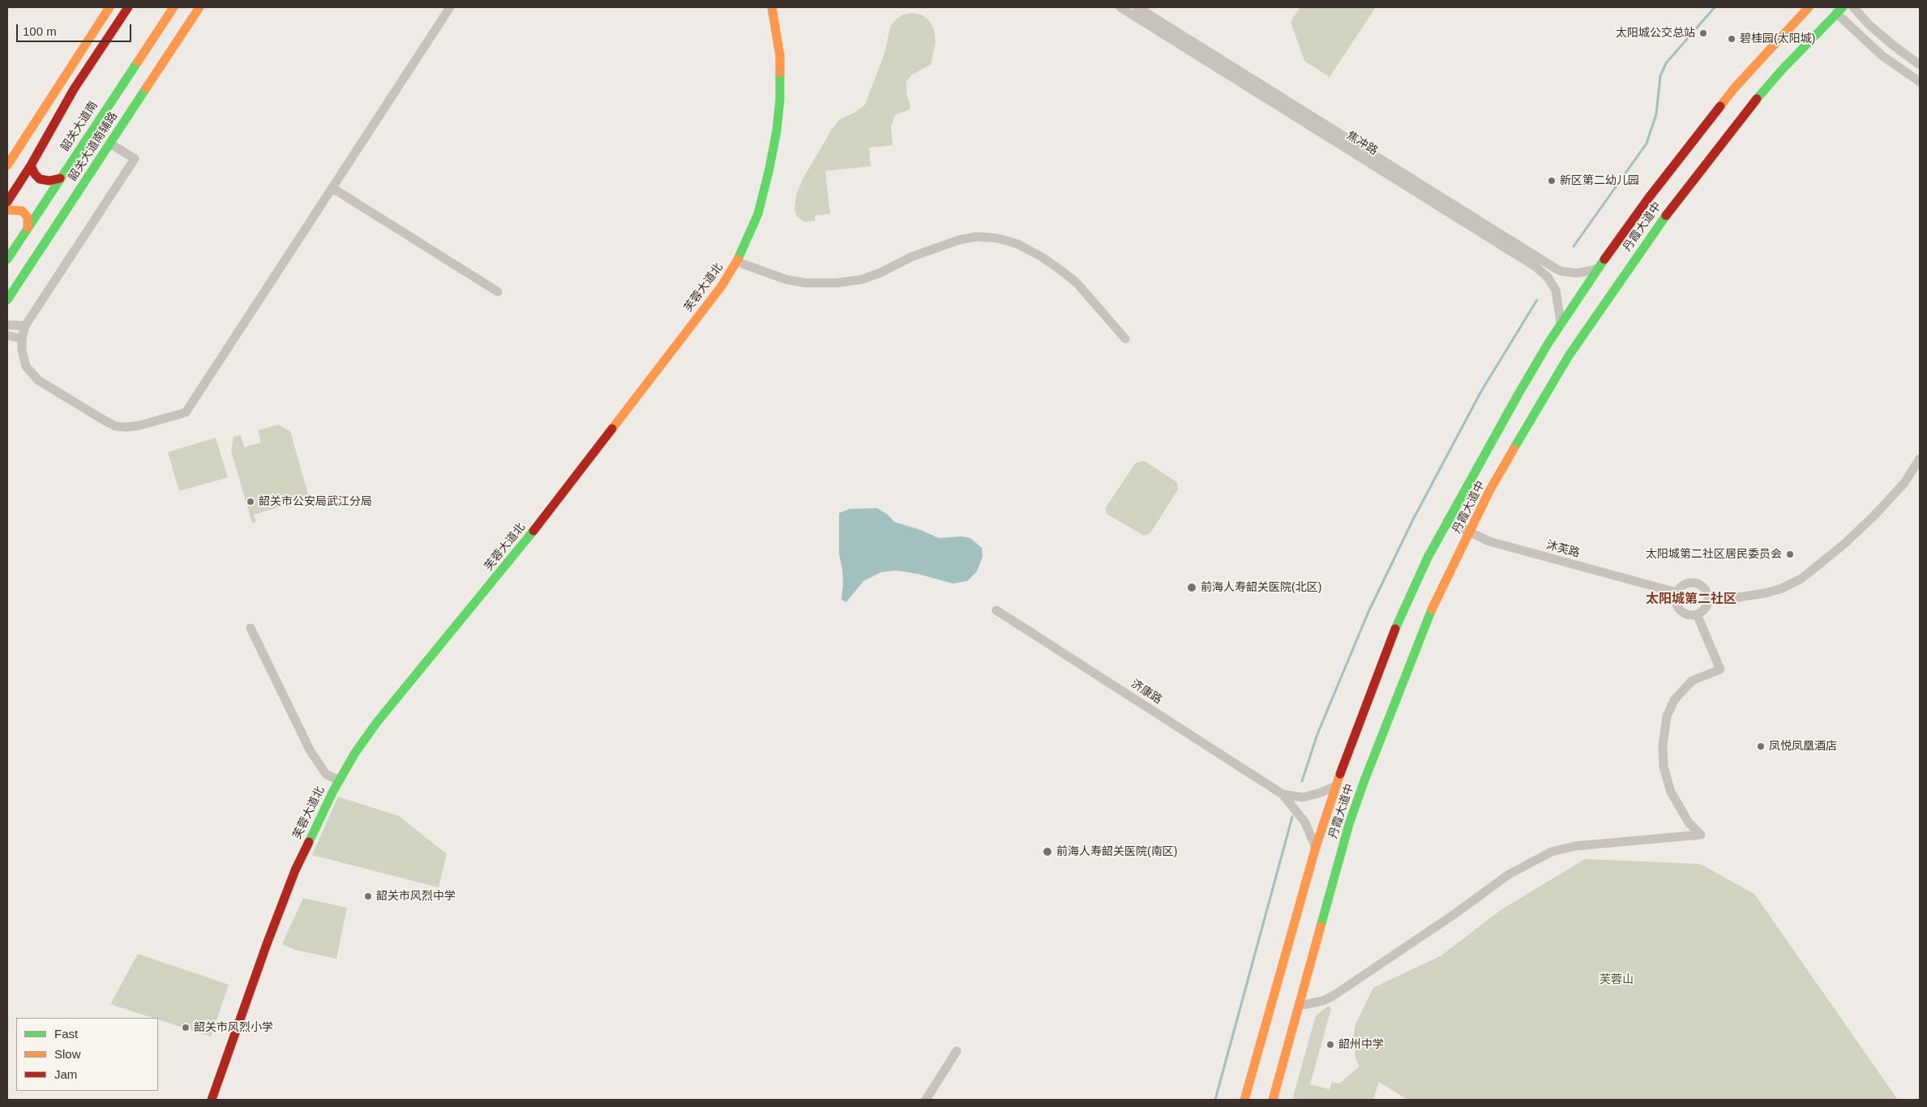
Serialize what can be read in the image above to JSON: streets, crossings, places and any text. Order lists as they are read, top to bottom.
{
  "streets": {
    "main road": [
      "韶关大道南",
      "韶关大道南辅路",
      "丹霞大道中",
      "芙蓉大道北"
    ],
    "street": ["焦冲路", "沐芙路", "济康路"]
  },
  "crossings": [
    ["焦冲路", "丹霞大道中"],
    ["丹霞大道中", "沐芙路"],
    ["丹霞大道中", "济康路"]
  ],
  "districts": ["太阳城第二社区"],
  "parks": ["芙蓉山"],
  "places": [
    "太阳城公交总站",
    "碧桂园(太阳城)",
    "新区第二幼儿园",
    "韶关市公安局武江分局",
    "太阳城第二社区居民委员会",
    "前海人寿韶关医院(北区)",
    "凤悦凤凰酒店",
    "前海人寿韶关医院(南区)",
    "韶关市风烈中学",
    "韶关市风烈小学",
    "韶州中学"
  ],
  "legend": ["Fast", "Slow", "Jam"],
  "scale_bar": "100 m"
}
